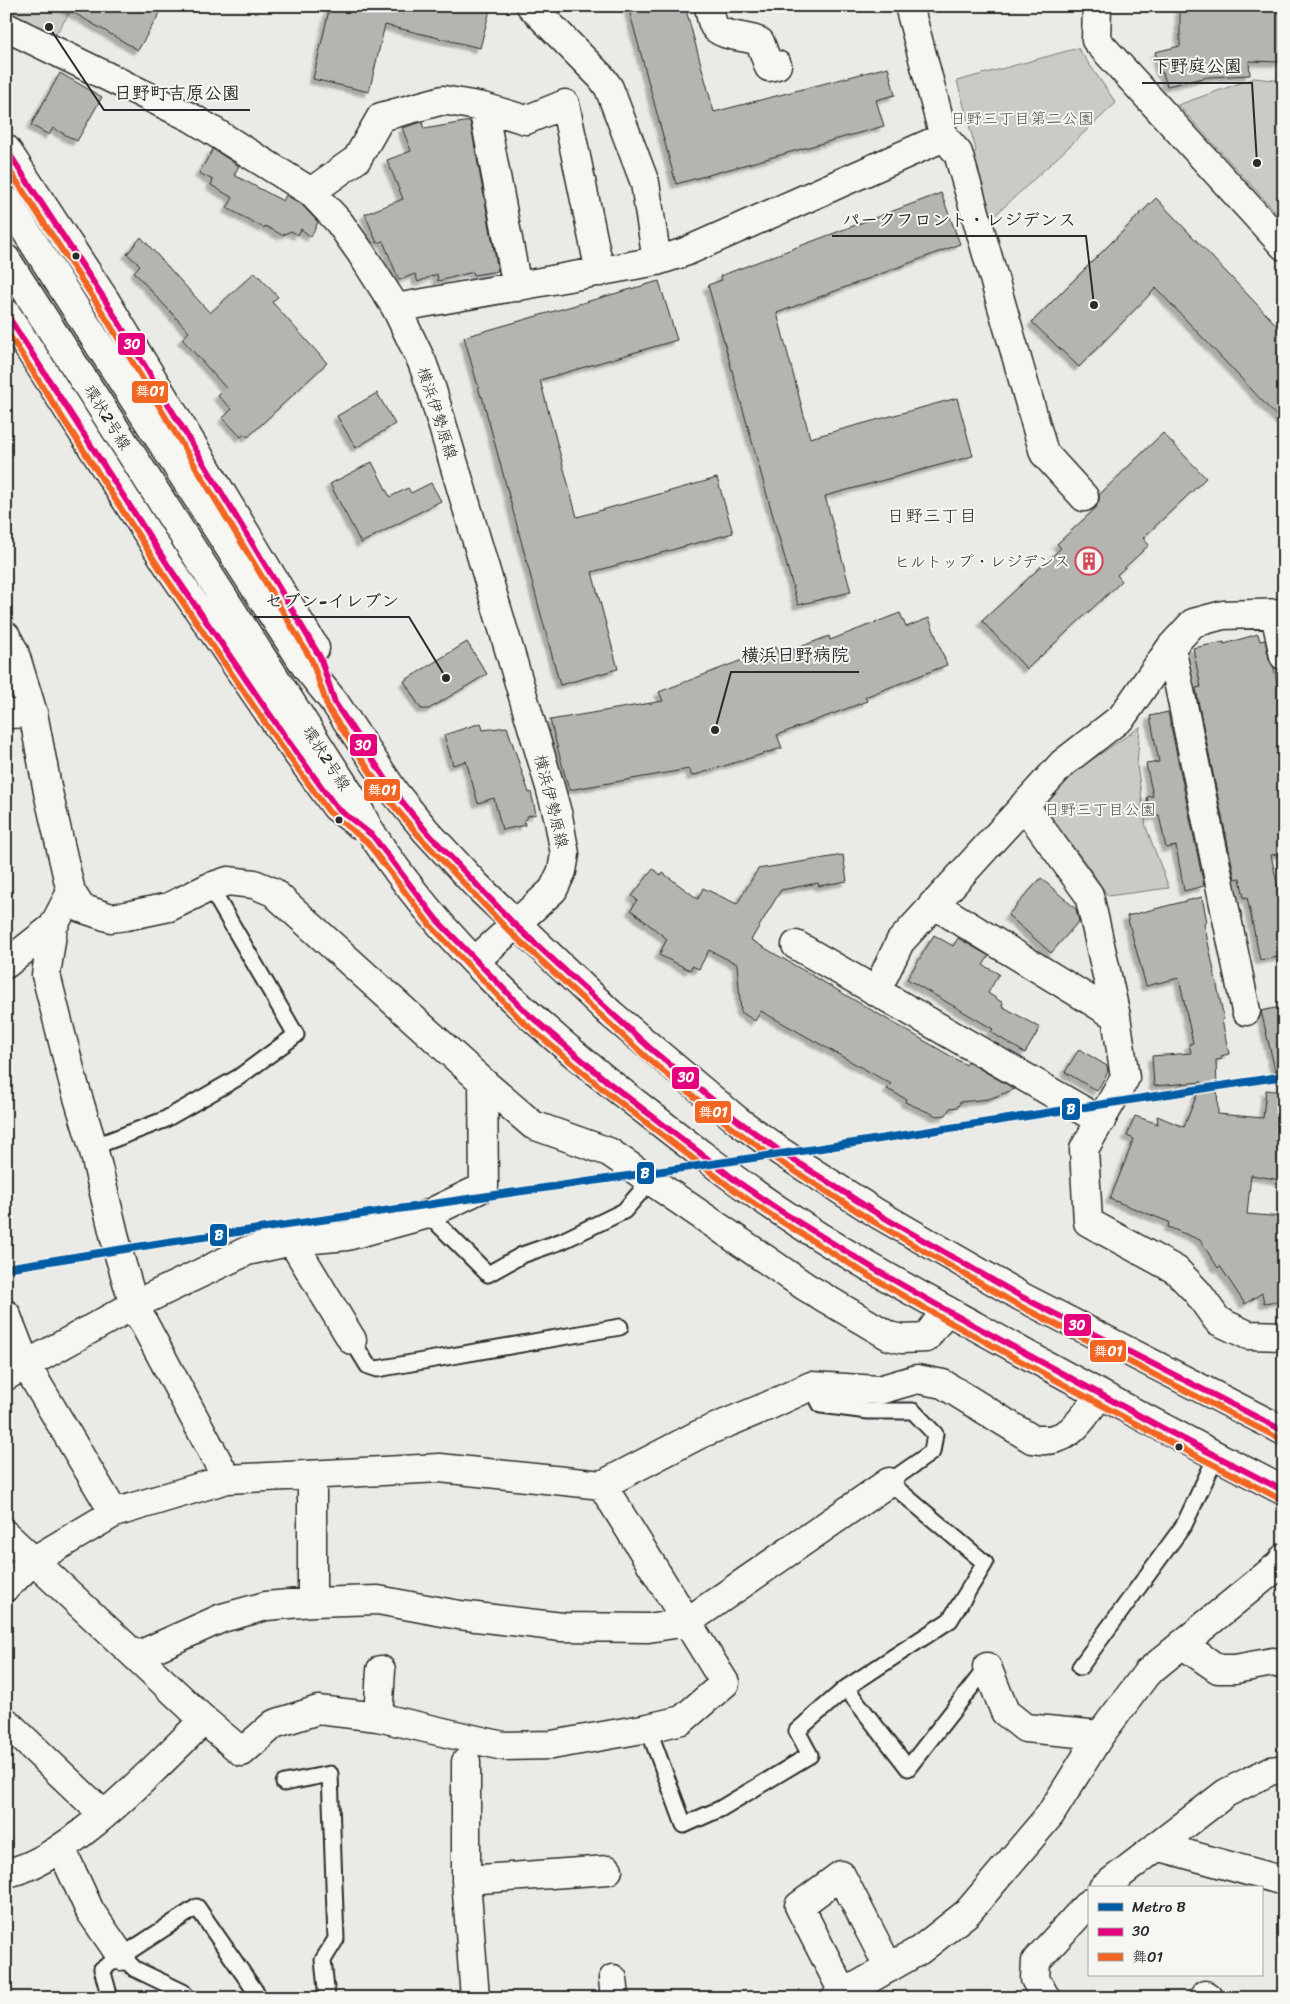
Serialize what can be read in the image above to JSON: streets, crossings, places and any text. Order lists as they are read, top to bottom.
{
  "streets": {
    "street": ["横浜伊勢原線", "環状2号線"]
  },
  "crossings": [
    ["横浜伊勢原線", "環状2号線"]
  ],
  "districts": ["日野三丁目"],
  "parks": ["日野三丁目第二公園", "日野三丁目公園"],
  "places": {
    "other": [
      "日野町吉原公園",
      "下野庭公園",
      "パークフロント・レジデンス",
      "セブン-イレブン",
      "横浜日野病院"
    ],
    "building": ["ヒルトップ・レジデンス"]
  },
  "lines": ["transit line 30", "transit line 舞01", "metro line B"],
  "legend": ["Metro B", "30", "舞01"]
}
